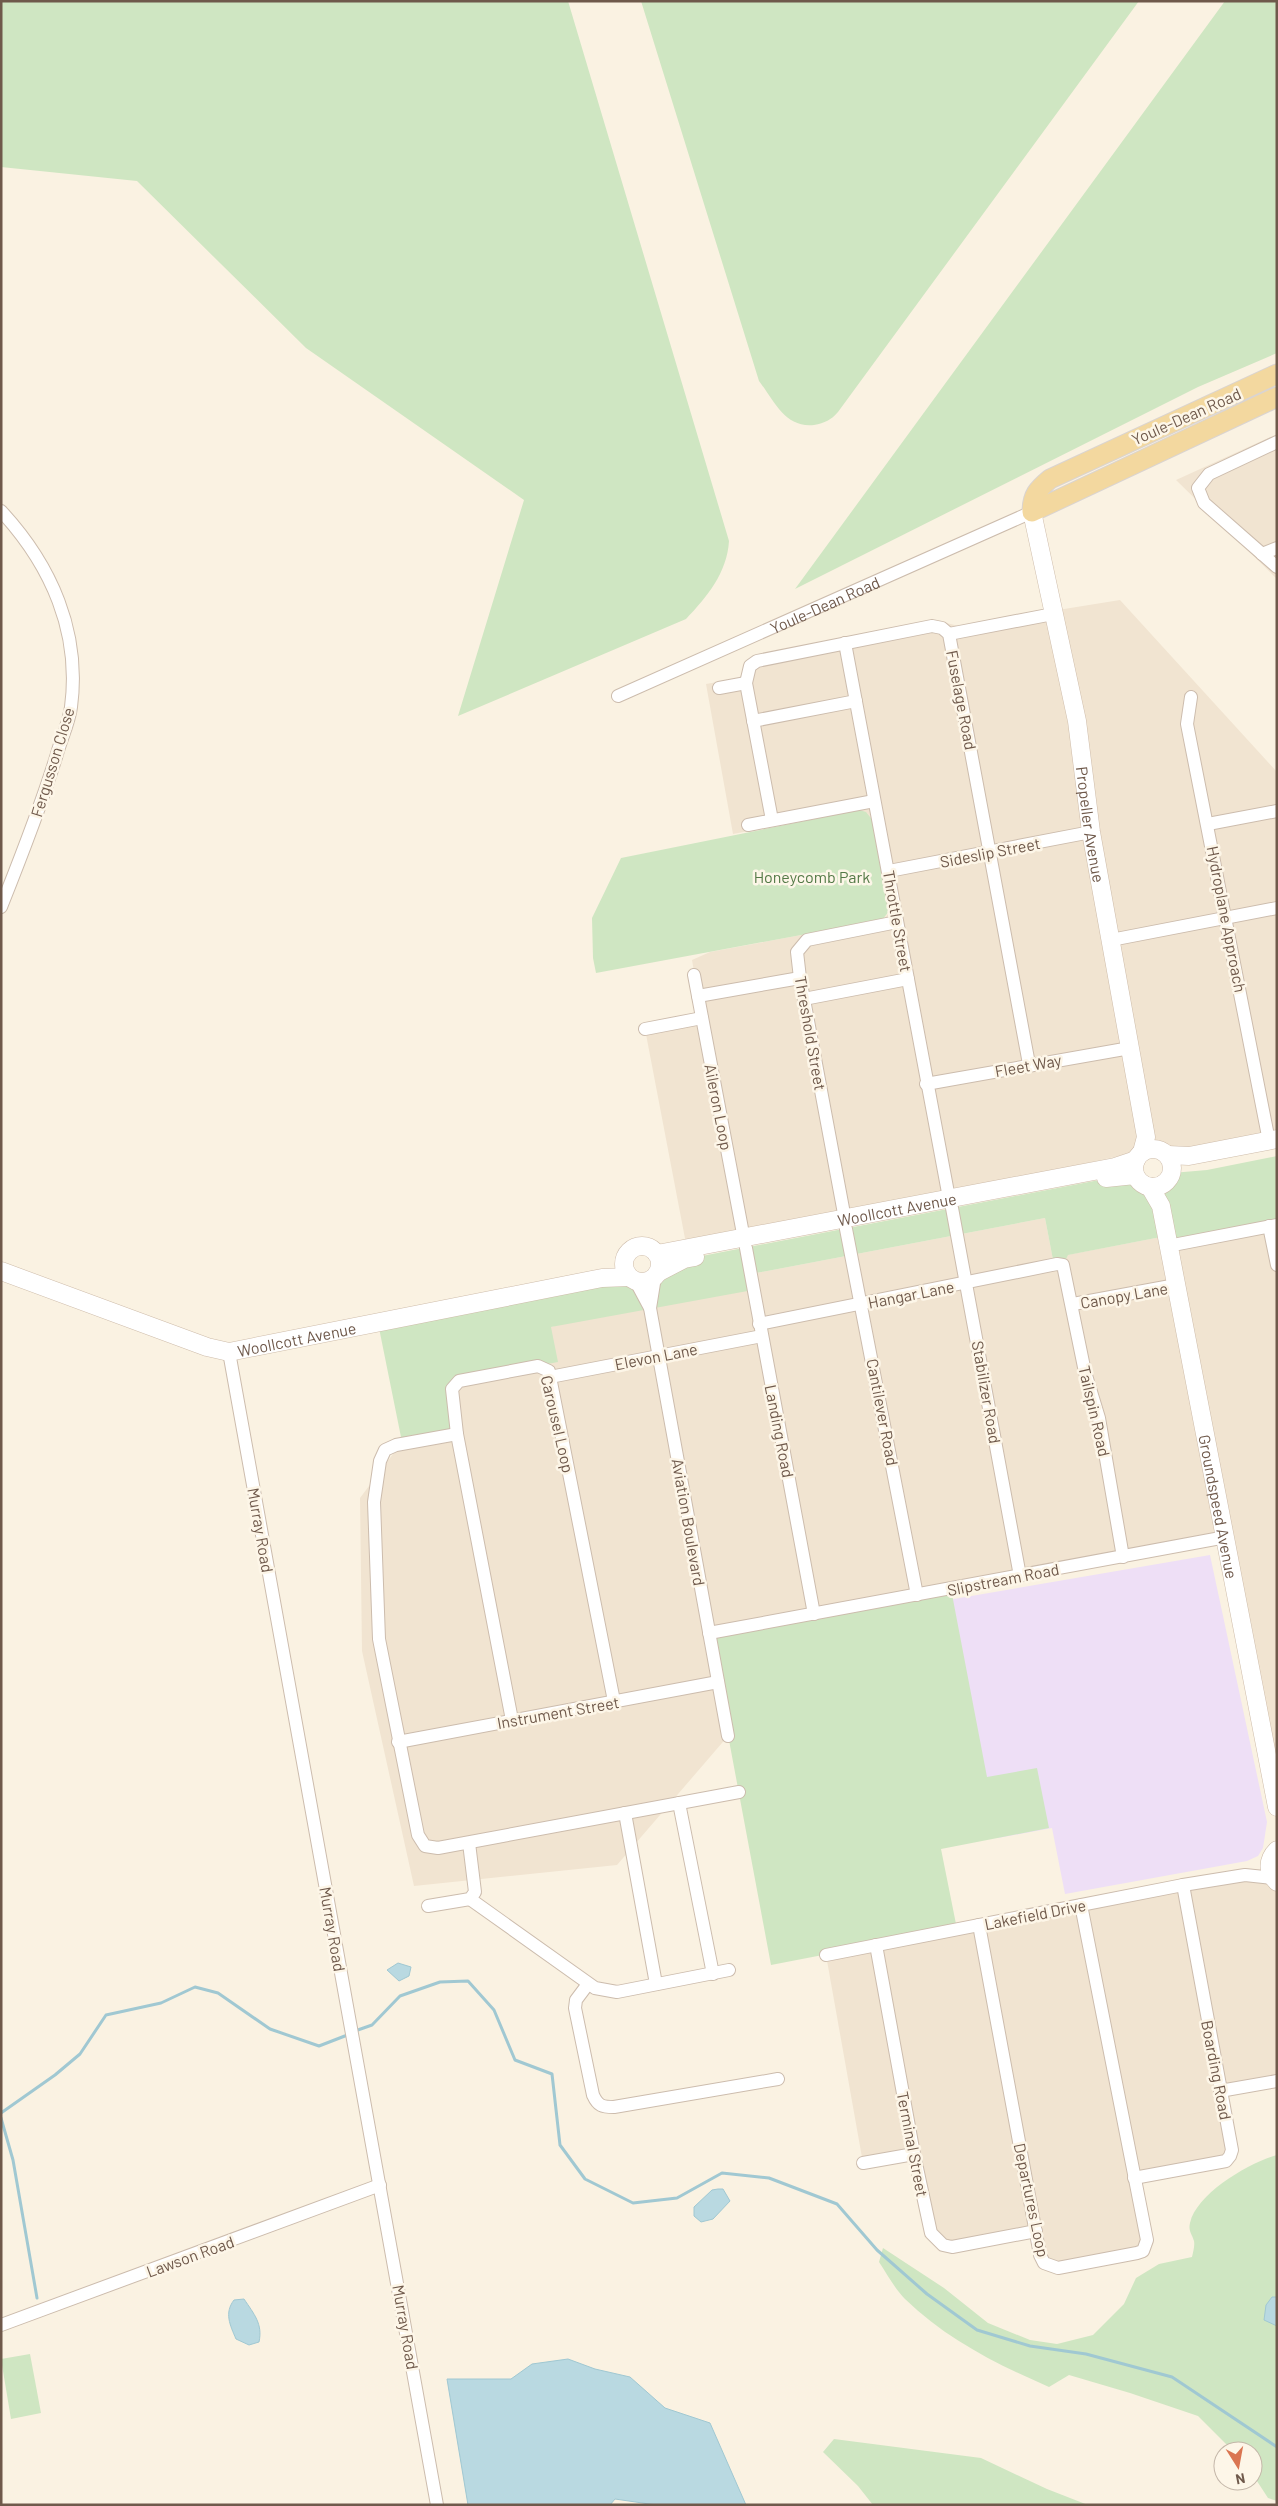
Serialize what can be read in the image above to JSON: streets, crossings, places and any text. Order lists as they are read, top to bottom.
{
  "streets": {
    "main road": ["Youle-Dean Road"],
    "street": [
      "Fuselage Road",
      "Fergusson Close",
      "Propeller Avenue",
      "Sideslip Street",
      "Hydroplane Approach",
      "Throttle Street",
      "Threshold Street",
      "Fleet Way",
      "Aileron Loop",
      "Woollcott Avenue",
      "Hangar Lane",
      "Canopy Lane",
      "Elevon Lane",
      "Stabilizer Road",
      "Tailspin Road",
      "Cantilever Road",
      "Carousel Loop",
      "Landing Road",
      "Groundspeed Avenue",
      "Aviation Boulevard",
      "Murray Road",
      "Slipstream Road",
      "Instrument Street",
      "Lakefield Drive",
      "Boarding Road",
      "Terminal Street",
      "Departures Loop",
      "Lawson Road"
    ]
  },
  "crossings": [
    ["Youle-Dean Road", "Propeller Avenue"],
    ["Fuselage Road", "Sideslip Street"],
    ["Fuselage Road", "Throttle Street"],
    ["Fuselage Road", "Fleet Way"],
    ["Propeller Avenue", "Sideslip Street"],
    ["Propeller Avenue", "Fleet Way"],
    ["Propeller Avenue", "Woollcott Avenue"],
    ["Sideslip Street", "Throttle Street"],
    ["Hydroplane Approach", "Woollcott Avenue"],
    ["Throttle Street", "Threshold Street"],
    ["Throttle Street", "Fleet Way"],
    ["Throttle Street", "Woollcott Avenue"],
    ["Throttle Street", "Stabilizer Road"],
    ["Threshold Street", "Woollcott Avenue"],
    ["Threshold Street", "Cantilever Road"],
    ["Aileron Loop", "Woollcott Avenue"],
    ["Aileron Loop", "Landing Road"],
    ["Woollcott Avenue", "Stabilizer Road"],
    ["Woollcott Avenue", "Cantilever Road"],
    ["Woollcott Avenue", "Landing Road"],
    ["Woollcott Avenue", "Aviation Boulevard"],
    ["Woollcott Avenue", "Murray Road"],
    ["Hangar Lane", "Elevon Lane"],
    ["Hangar Lane", "Stabilizer Road"],
    ["Hangar Lane", "Tailspin Road"],
    ["Hangar Lane", "Cantilever Road"],
    ["Hangar Lane", "Landing Road"],
    ["Canopy Lane", "Tailspin Road"],
    ["Canopy Lane", "Groundspeed Avenue"],
    ["Elevon Lane", "Carousel Loop"],
    ["Elevon Lane", "Landing Road"],
    ["Elevon Lane", "Aviation Boulevard"],
    ["Stabilizer Road", "Slipstream Road"],
    ["Tailspin Road", "Slipstream Road"],
    ["Cantilever Road", "Slipstream Road"],
    ["Carousel Loop", "Instrument Street"],
    ["Landing Road", "Slipstream Road"],
    ["Groundspeed Avenue", "Slipstream Road"],
    ["Aviation Boulevard", "Slipstream Road"],
    ["Aviation Boulevard", "Instrument Street"],
    ["Murray Road", "Lawson Road"],
    ["Lakefield Drive", "Boarding Road"],
    ["Lakefield Drive", "Terminal Street"],
    ["Lakefield Drive", "Departures Loop"],
    ["Boarding Road", "Departures Loop"],
    ["Terminal Street", "Departures Loop"]
  ],
  "parks": ["Honeycomb Park"],
  "north": "bottom"
}
